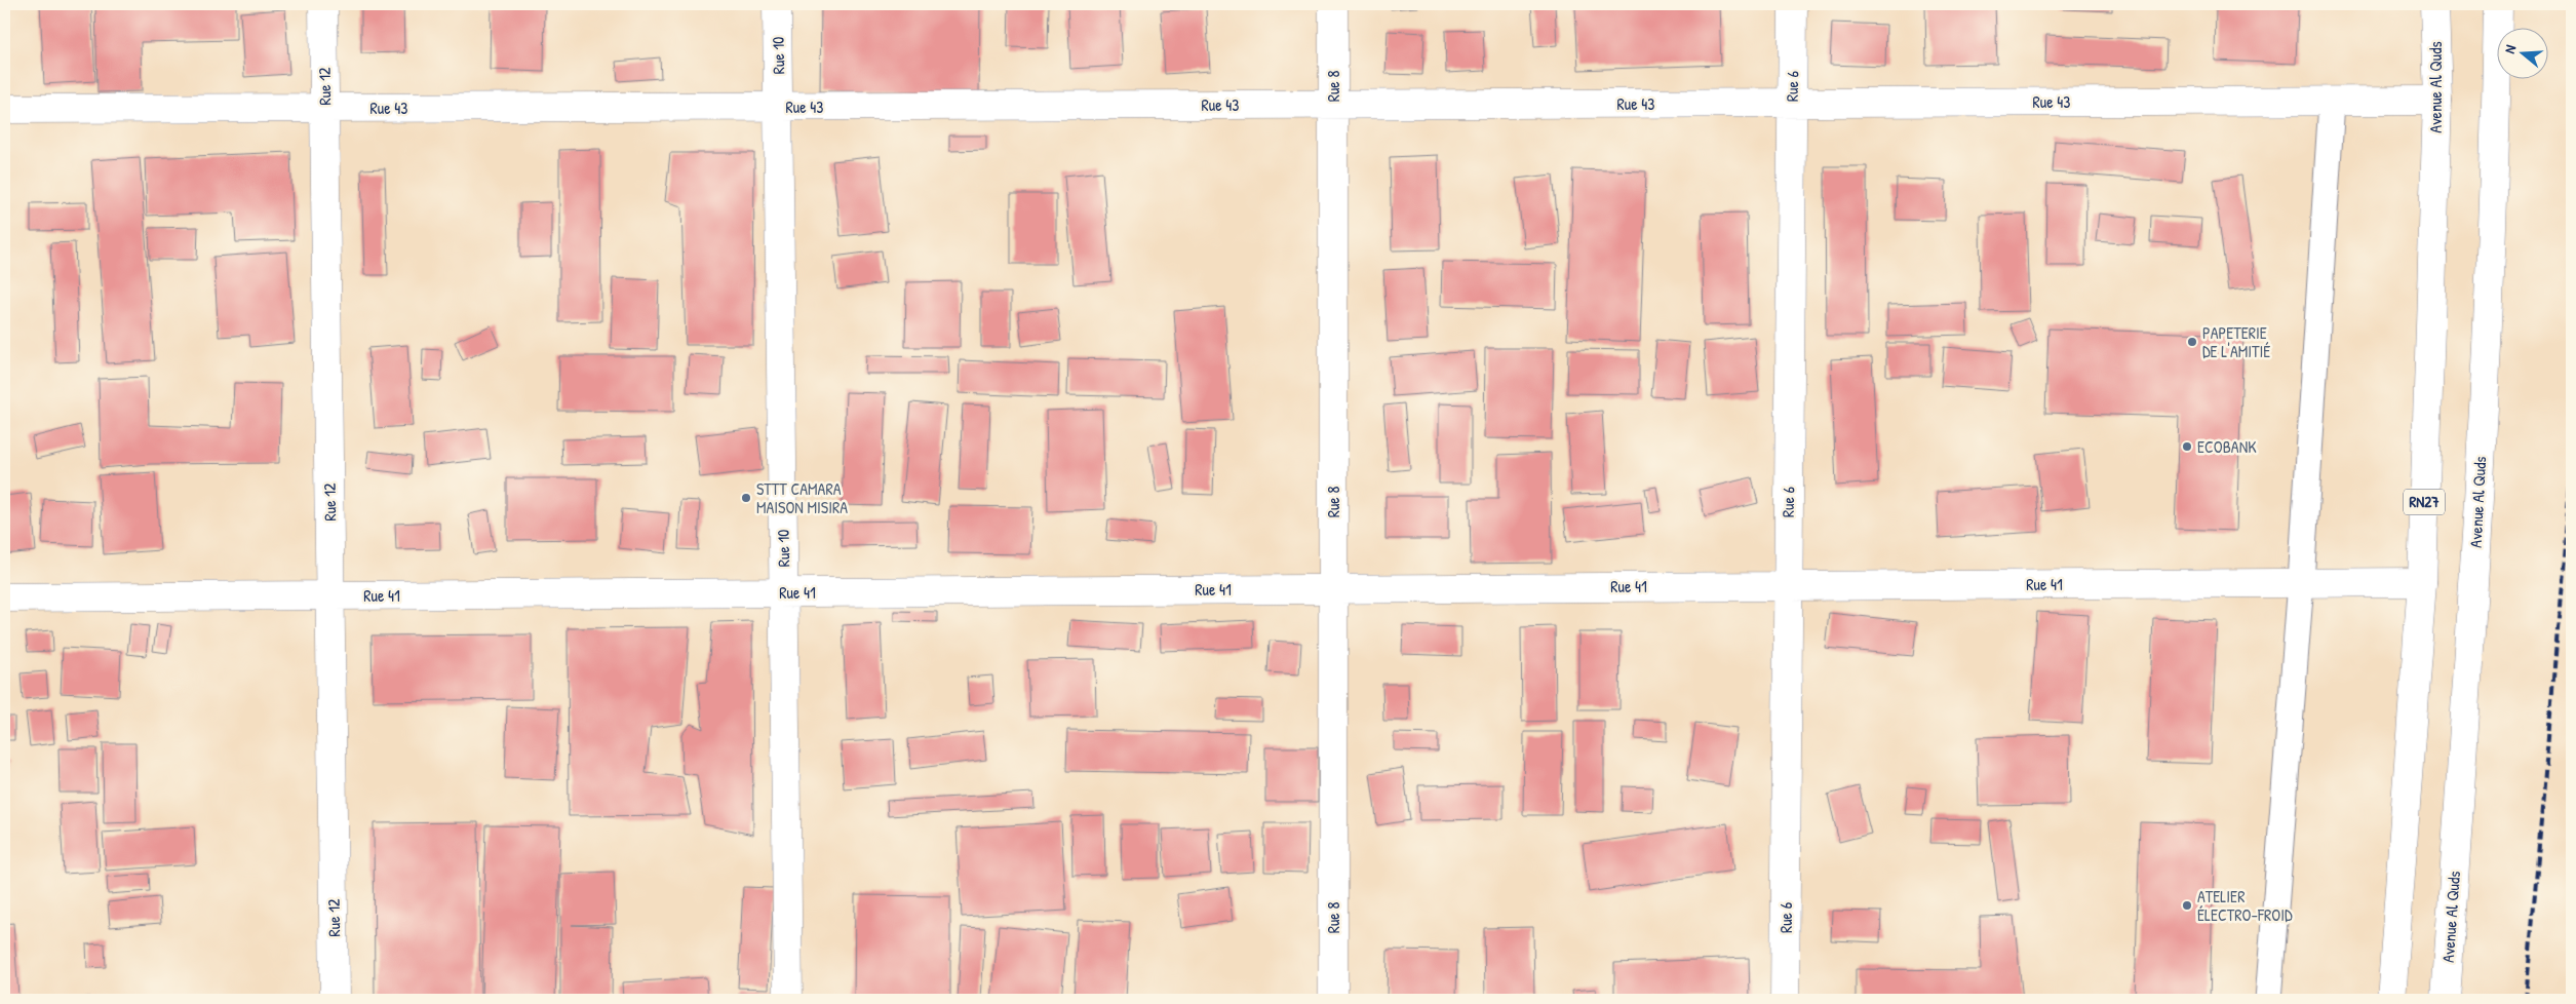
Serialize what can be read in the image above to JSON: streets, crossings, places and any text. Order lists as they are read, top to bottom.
{
  "streets": {
    "street": [
      "Rue 10",
      "Rue 12",
      "Rue 8",
      "Rue 6",
      "Avenue Al Quds",
      "Rue 43",
      "RN27",
      "Rue 41"
    ]
  },
  "crossings": [
    ["Rue 10", "Rue 43"],
    ["Rue 10", "Rue 41"],
    ["Rue 12", "Rue 43"],
    ["Rue 12", "Rue 41"],
    ["Rue 8", "Rue 43"],
    ["Rue 8", "Rue 41"],
    ["Rue 6", "Rue 43"],
    ["Rue 6", "Rue 41"],
    ["Avenue Al Quds", "Rue 43"],
    ["Avenue Al Quds", "Rue 41"]
  ],
  "places": [
    "PAPETERIE DE L'AMITIÉ",
    "ECOBANK",
    "STTT CAMARA MAISON MISIRA",
    "ATELIER ÉLECTRO-FROID"
  ],
  "north": "left"
}
